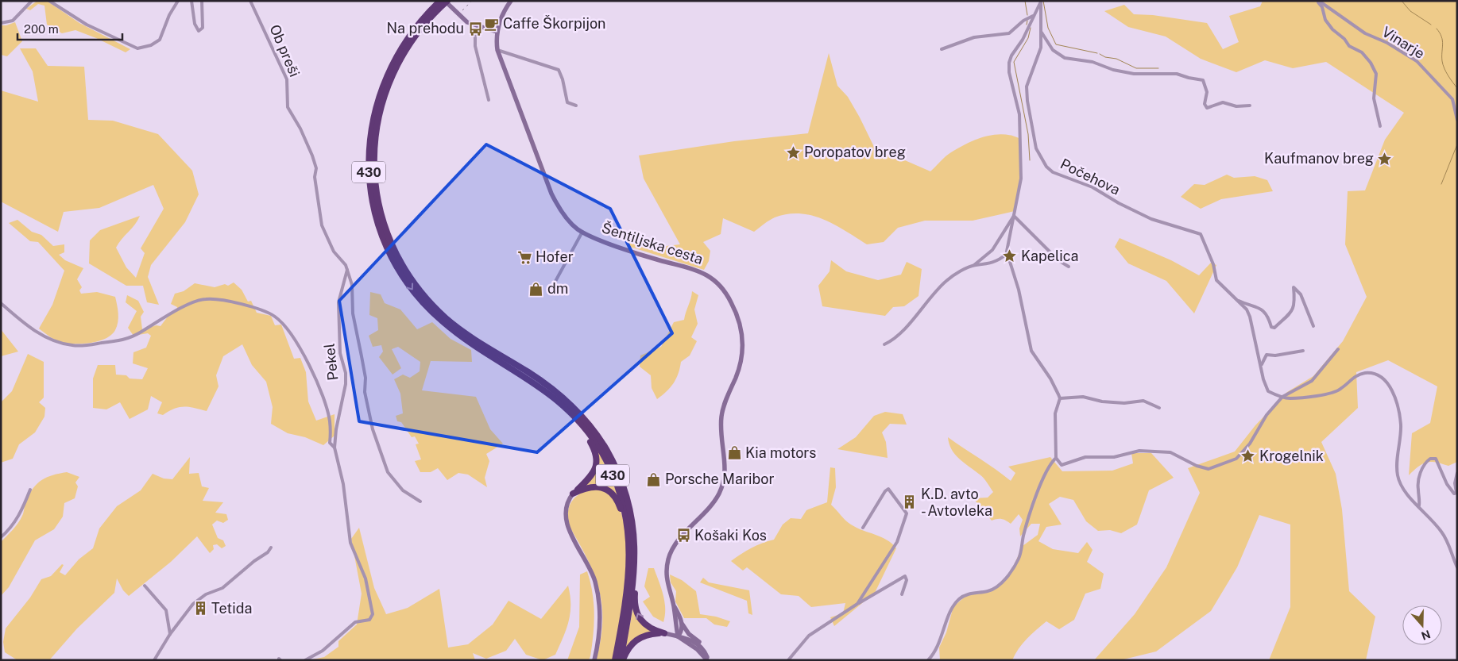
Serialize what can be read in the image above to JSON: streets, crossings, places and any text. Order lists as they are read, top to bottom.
{
  "streets": {
    "highway": ["430"],
    "street": [
      "Vinarje",
      "Ob preši",
      "Počehova",
      "Šentiljska cesta",
      "Pekel"
    ]
  },
  "crossings": [
    ["Ob preši", "Pekel"]
  ],
  "places": {
    "cafe": ["Caffe Škorpijon"],
    "bus stop": ["Na prehodu", "Košaki Kos"],
    "place": [
      "Poropatov breg",
      "Kaufmanov breg",
      "Kapelica",
      "Krogelnik"
    ],
    "supermarket": ["Hofer"],
    "shop": ["dm", "Kia motors", "Porsche Maribor"],
    "building": ["K.D. avto - Avtovleka", "Tetida"]
  },
  "scale_bar": "200 m",
  "north": "bottom"
}
